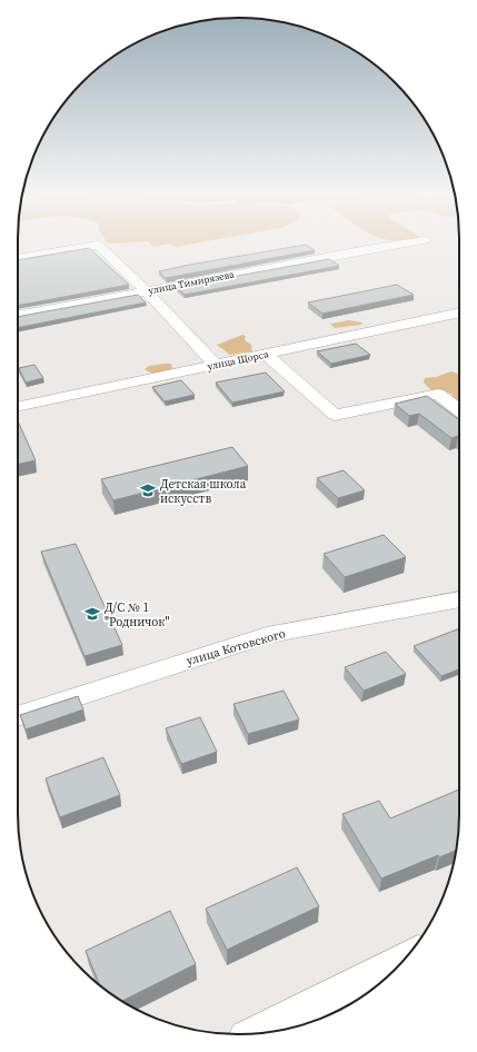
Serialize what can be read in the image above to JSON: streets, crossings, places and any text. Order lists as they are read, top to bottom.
{
  "streets": {
    "street": ["улица Тимирязева", "улица Щорса", "улица Котовского"]
  },
  "places": {
    "school or university": ["Детская школа искусств", "Д/С № 1 \"Родничок\""]
  }
}
